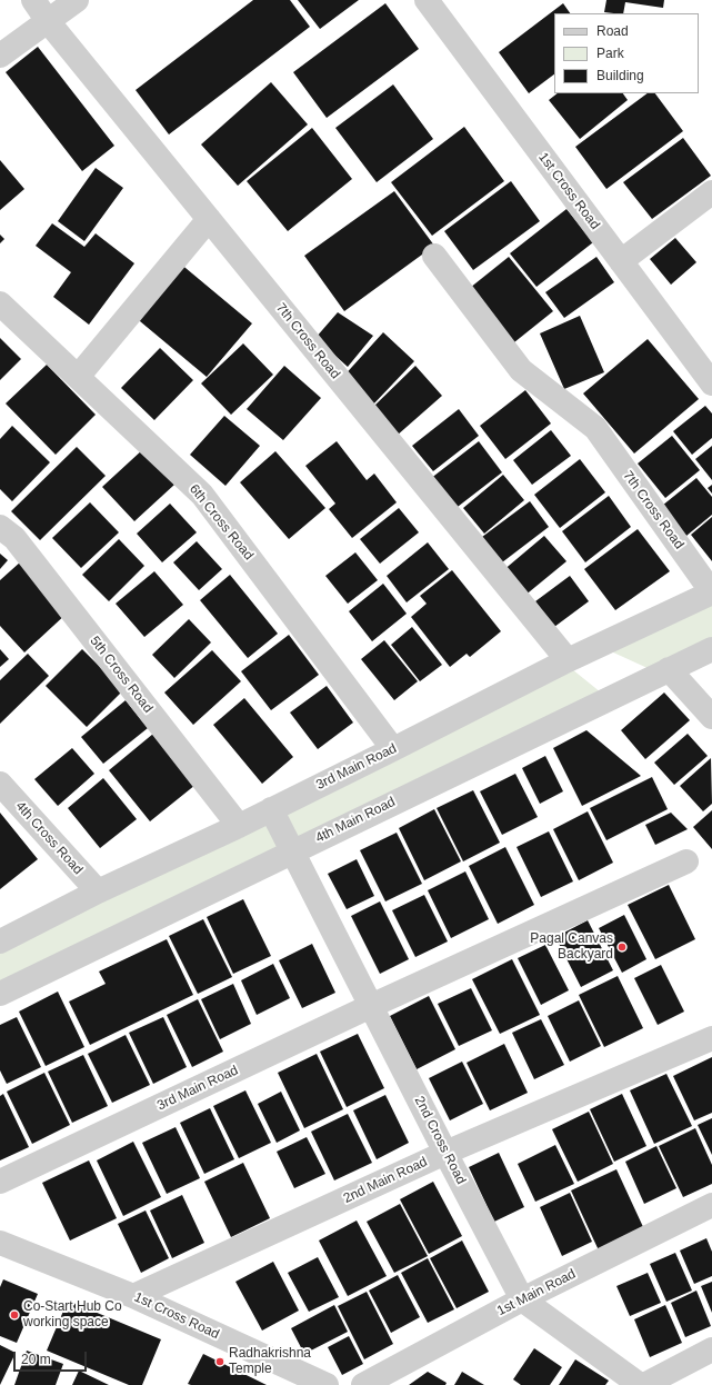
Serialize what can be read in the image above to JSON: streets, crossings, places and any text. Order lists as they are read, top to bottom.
{
  "streets": {
    "street": [
      "1st Cross Road",
      "7th Cross Road",
      "6th Cross Road",
      "5th Cross Road",
      "3rd Main Road",
      "4th Main Road",
      "4th Cross Road",
      "2nd Cross Road",
      "2nd Main Road",
      "1st Main Road"
    ]
  },
  "crossings": [
    ["1st Cross Road", "2nd Main Road"],
    ["7th Cross Road", "3rd Main Road"],
    ["6th Cross Road", "3rd Main Road"],
    ["5th Cross Road", "3rd Main Road"],
    ["3rd Main Road", "4th Cross Road"],
    ["3rd Main Road", "2nd Cross Road"],
    ["4th Main Road", "2nd Cross Road"],
    ["2nd Cross Road", "2nd Main Road"],
    ["2nd Cross Road", "1st Main Road"]
  ],
  "places": ["Pagal Canvas Backyard", "Co-Start Hub Co working space", "Radhakrishna Temple"],
  "legend": ["Road", "Park", "Building"],
  "scale_bar": "20 m"
}
